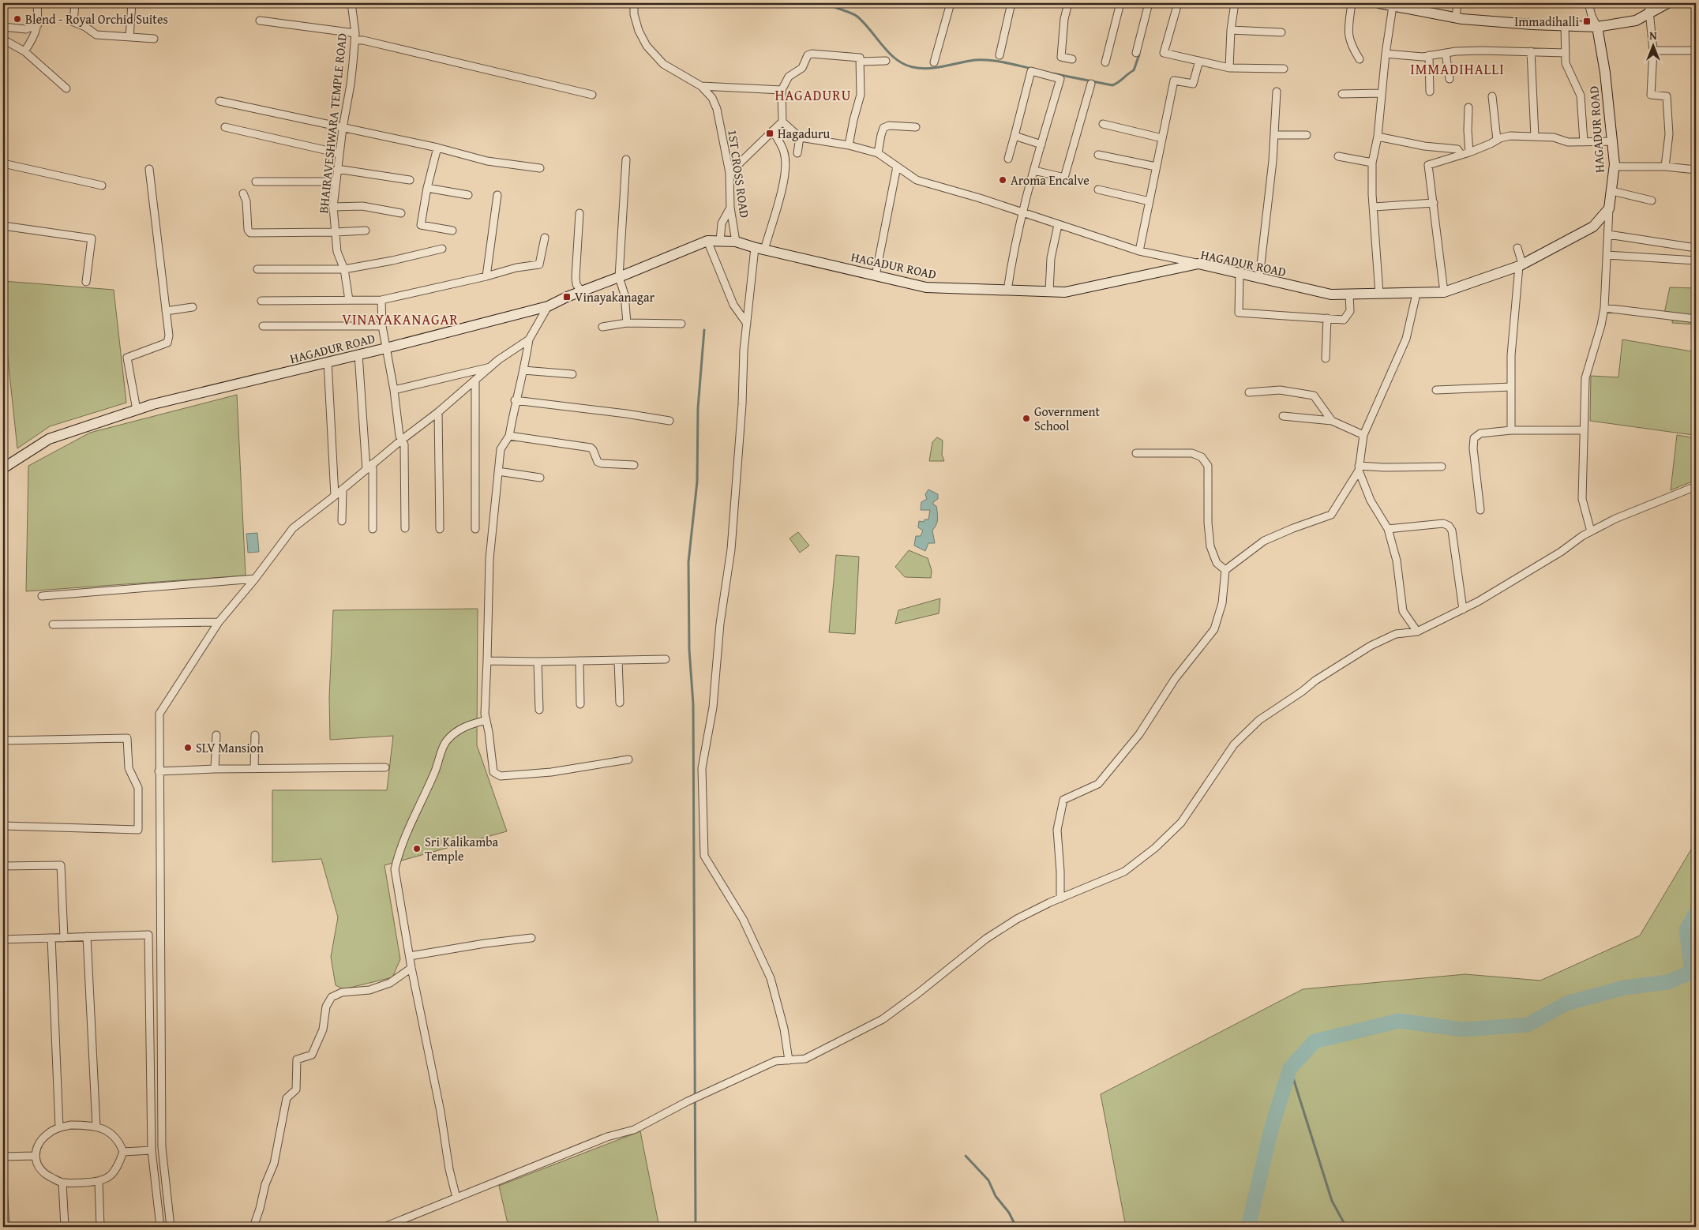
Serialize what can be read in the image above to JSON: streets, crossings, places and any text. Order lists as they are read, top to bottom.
{
  "streets": {
    "street": ["BHAIRAVESHWARA TEMPLE ROAD", "HAGADUR ROAD", "1ST CROSS ROAD"]
  },
  "crossings": [
    ["HAGADUR ROAD", "1ST CROSS ROAD"]
  ],
  "districts": ["IMMADIHALLI", "HAGADURU", "VINAYAKANAGAR"],
  "places": {
    "other": [
      "Blend - Royal Orchid Suites",
      "Aroma Encalve",
      "Government School",
      "SLV Mansion",
      "Sri Kalikamba Temple"
    ],
    "transit": ["Immadihalli", "Hagaduru", "Vinayakanagar"]
  },
  "north": "top"
}
